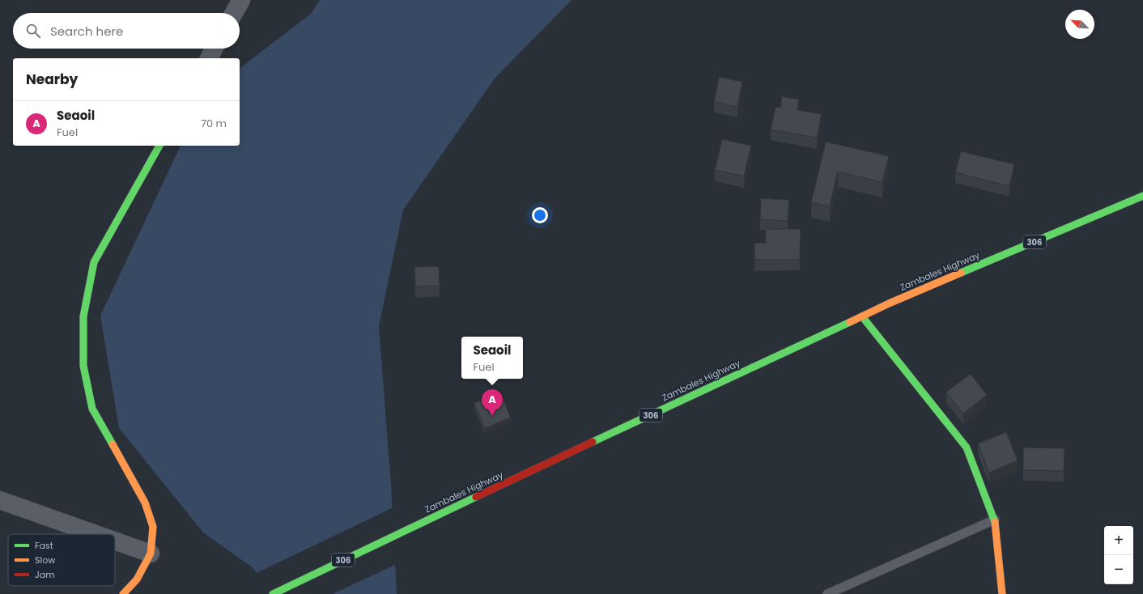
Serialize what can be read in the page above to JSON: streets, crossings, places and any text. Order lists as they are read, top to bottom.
{
  "streets": {
    "main road": ["306", "Zambales Highway"]
  },
  "legend": ["Fast", "Slow", "Jam"],
  "north": "top left",
  "page": {
    "search": "Search here",
    "heading": "Nearby",
    "list": [
      {
        "mark": "A",
        "name": "Seaoil",
        "note": "Fuel",
        "value": "70 m"
      }
    ],
    "popup": ["Seaoil", "Fuel"],
    "pins": "A",
    "map_buttons": ["+", "−"]
  }
}
